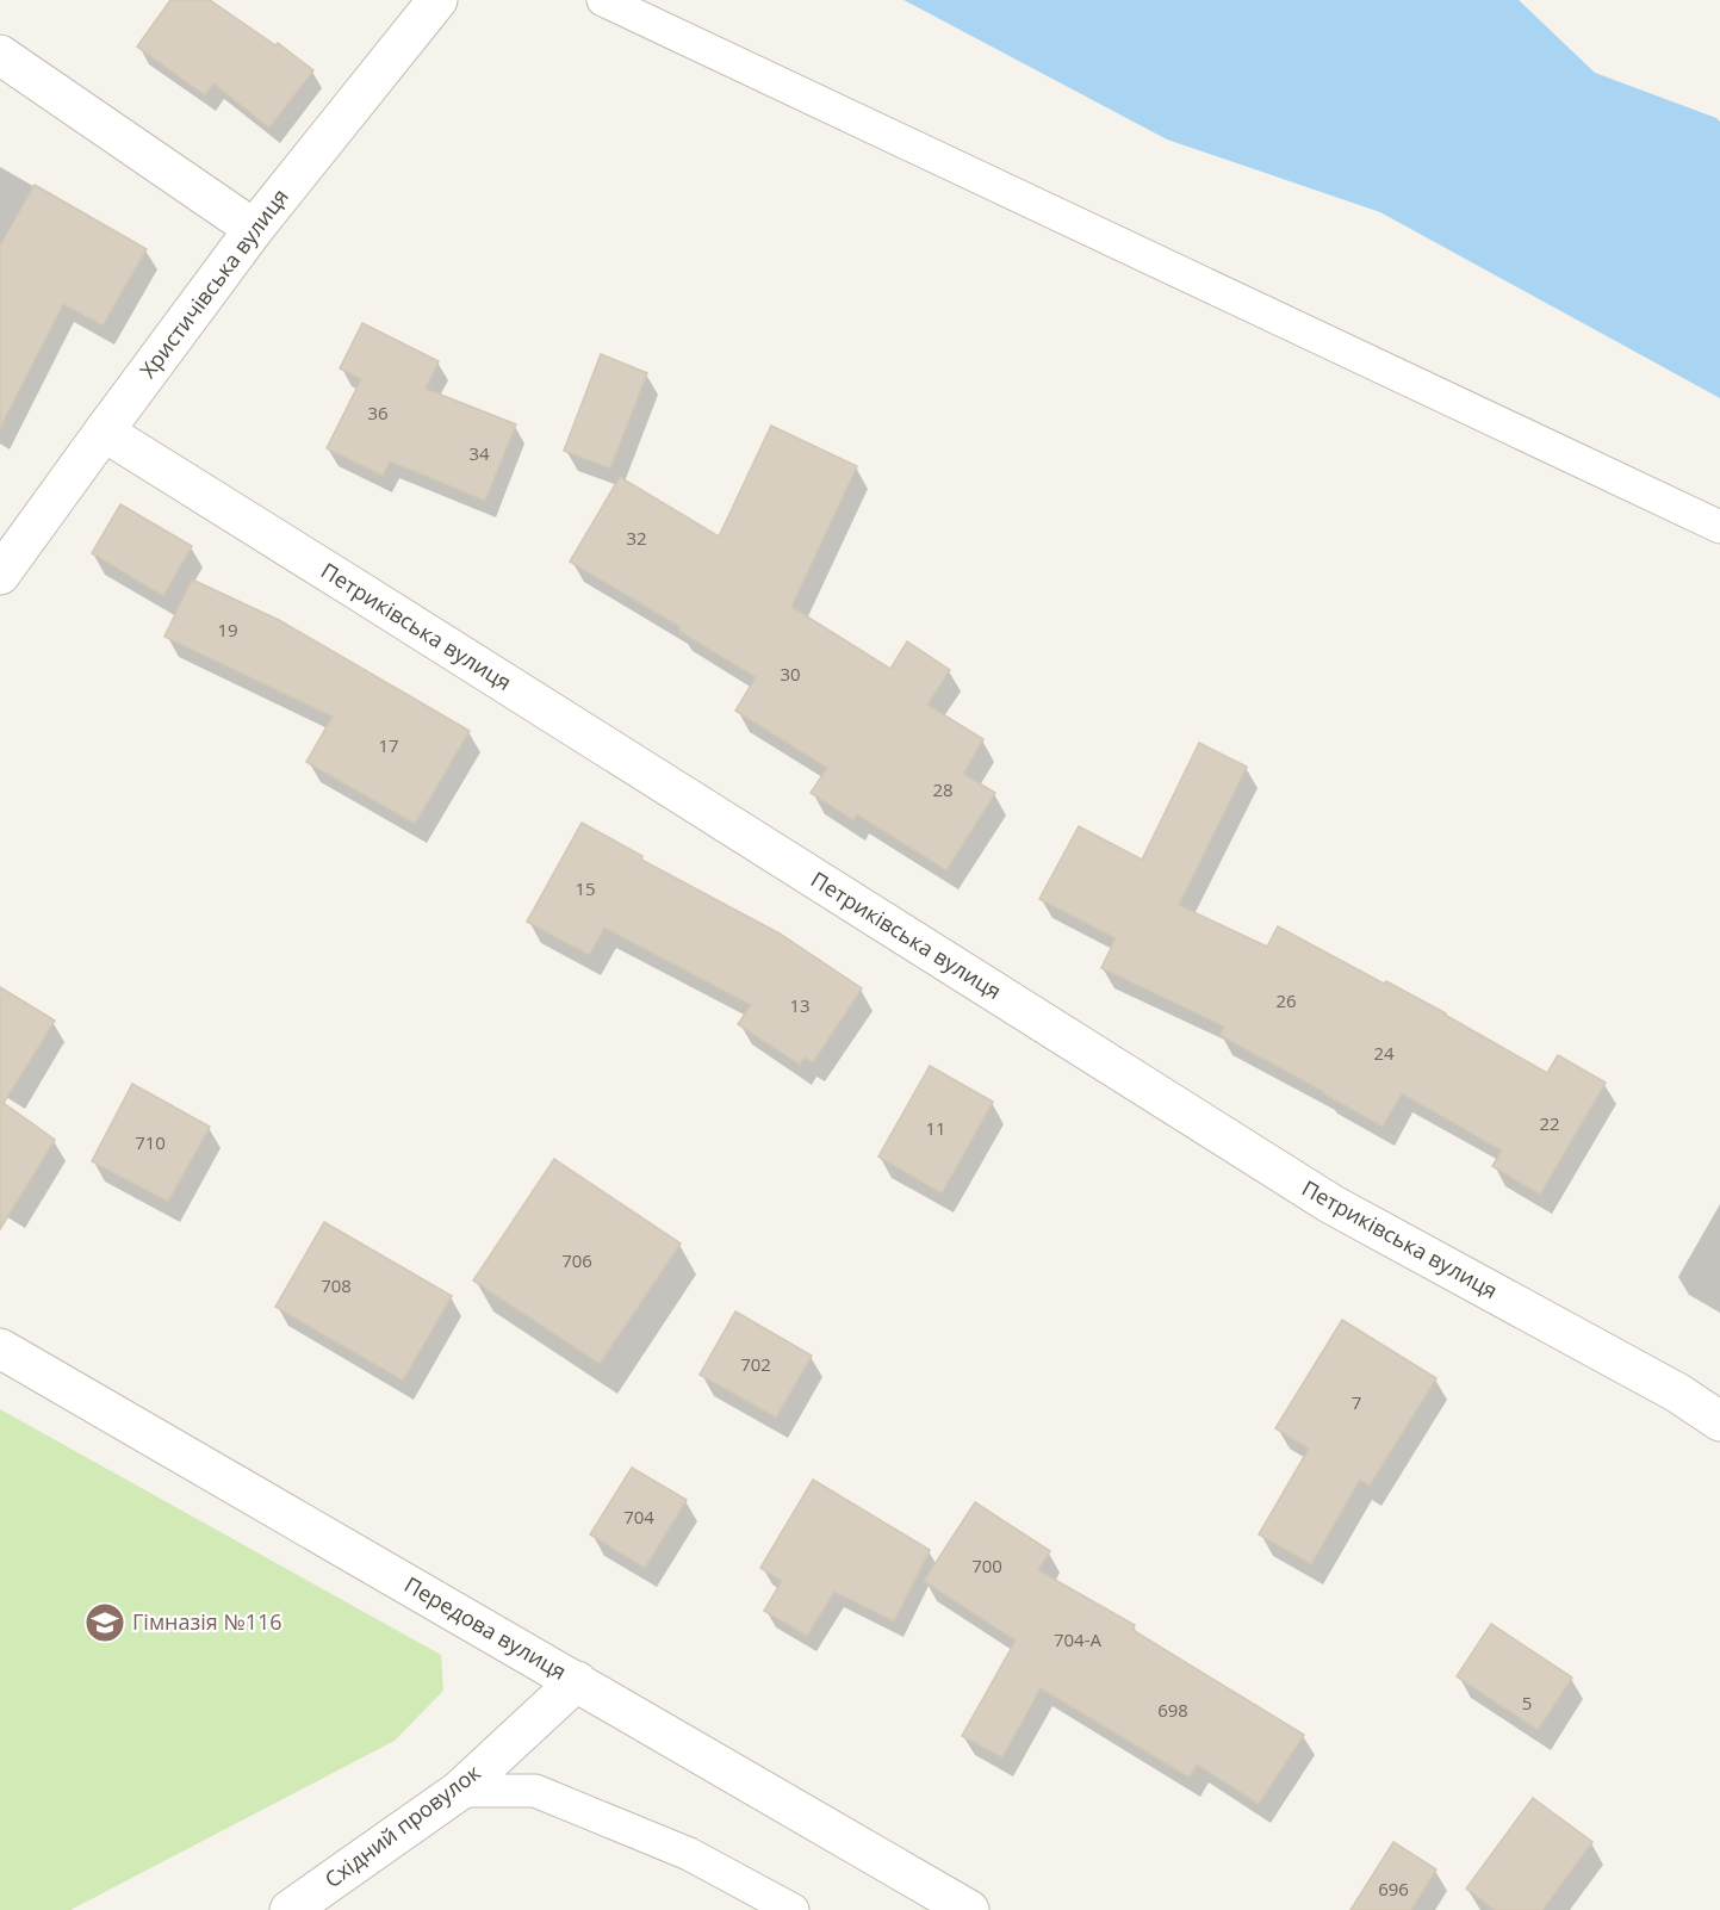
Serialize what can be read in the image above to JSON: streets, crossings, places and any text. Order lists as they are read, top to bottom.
{
  "streets": {
    "street": [
      "Христичівська вулиця",
      "Петриківська вулиця",
      "Передова вулиця",
      "Східний провулок"
    ]
  },
  "crossings": [
    ["Христичівська вулиця", "Петриківська вулиця"],
    ["Передова вулиця", "Східний провулок"]
  ],
  "places": {
    "school or university": ["Гімназія №116"]
  },
  "house_numbers": [
    "36",
    "34",
    "32",
    "19",
    "30",
    "17",
    "28",
    "15",
    "26",
    "13",
    "24",
    "22",
    "11",
    "710",
    "706",
    "708",
    "702",
    "7",
    "704",
    "700",
    "704-А",
    "5",
    "698",
    "696"
  ]
}
